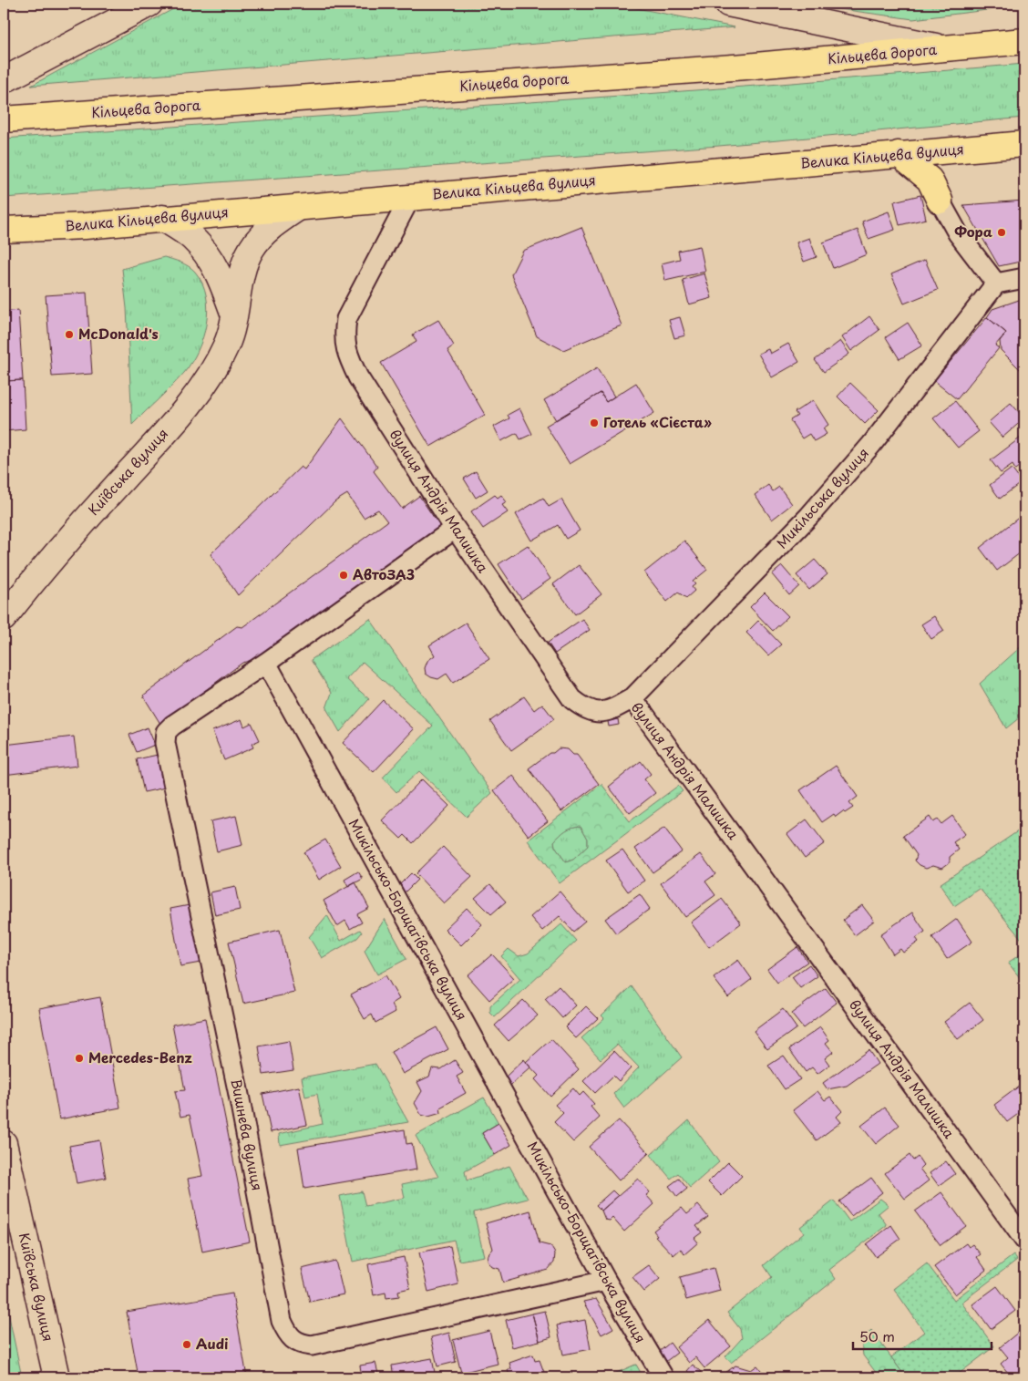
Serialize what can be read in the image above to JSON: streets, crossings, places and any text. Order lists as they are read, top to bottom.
{
  "streets": {
    "highway": ["Кільцева дорога", "Велика Кільцева вулиця"],
    "main road": ["Київська вулиця"],
    "street": [
      "Микільська вулиця",
      "вулиця Андрія Малишка",
      "Микільсько-Борщагівська вулиця",
      "Вишнева вулиця"
    ]
  },
  "crossings": [
    ["Велика Кільцева вулиця", "Київська вулиця"],
    ["Велика Кільцева вулиця", "вулиця Андрія Малишка"],
    ["Микільська вулиця", "вулиця Андрія Малишка"],
    ["Микільсько-Борщагівська вулиця", "Вишнева вулиця"]
  ],
  "places": [
    "Фора",
    "McDonald's",
    "Готель «Сієста»",
    "АвтоЗАЗ",
    "Mercedes-Benz",
    "Audi"
  ],
  "scale_bar": "50 m"
}
